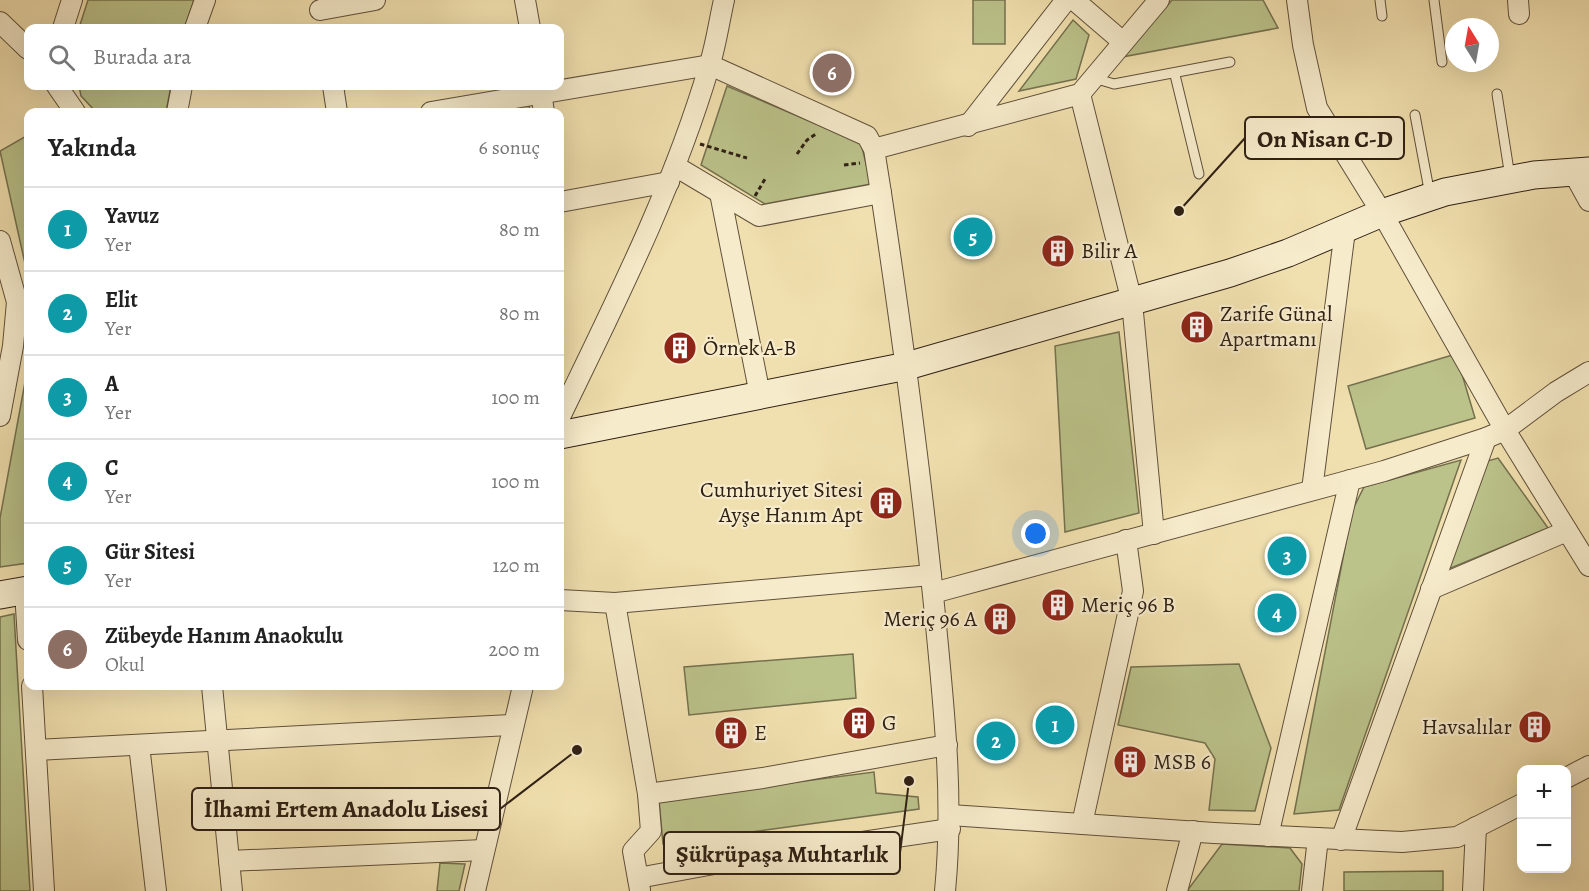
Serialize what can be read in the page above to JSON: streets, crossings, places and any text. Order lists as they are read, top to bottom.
{
  "places": {
    "other": ["On Nisan C-D", "İlhami Ertem Anadolu Lisesi", "Şükrüpaşa Muhtarlık"],
    "building": [
      "Bilir A",
      "Zarife Günal Apartmanı",
      "Örnek A-B",
      "Cumhuriyet Sitesi Ayşe Hanım Apt",
      "Meriç 96 B",
      "Meriç 96 A",
      "G",
      "Havsalılar",
      "E",
      "MSB 6"
    ]
  },
  "north": "top",
  "page": {
    "search": "Burada ara",
    "pins": [
      "6",
      "5",
      "3",
      "4",
      "1",
      "2"
    ],
    "heading": ["Yakında", "6 sonuç"],
    "list": [
      {
        "mark": "1",
        "name": "Yavuz",
        "note": "Yer",
        "value": "80 m"
      },
      {
        "mark": "2",
        "name": "Elit",
        "note": "Yer",
        "value": "80 m"
      },
      {
        "mark": "3",
        "name": "A",
        "note": "Yer",
        "value": "100 m"
      },
      {
        "mark": "4",
        "name": "C",
        "note": "Yer",
        "value": "100 m"
      },
      {
        "mark": "5",
        "name": "Gür Sitesi",
        "note": "Yer",
        "value": "120 m"
      },
      {
        "mark": "6",
        "name": "Zübeyde Hanım Anaokulu",
        "note": "Okul",
        "value": "200 m"
      }
    ],
    "map_buttons": ["+", "−"]
  }
}
